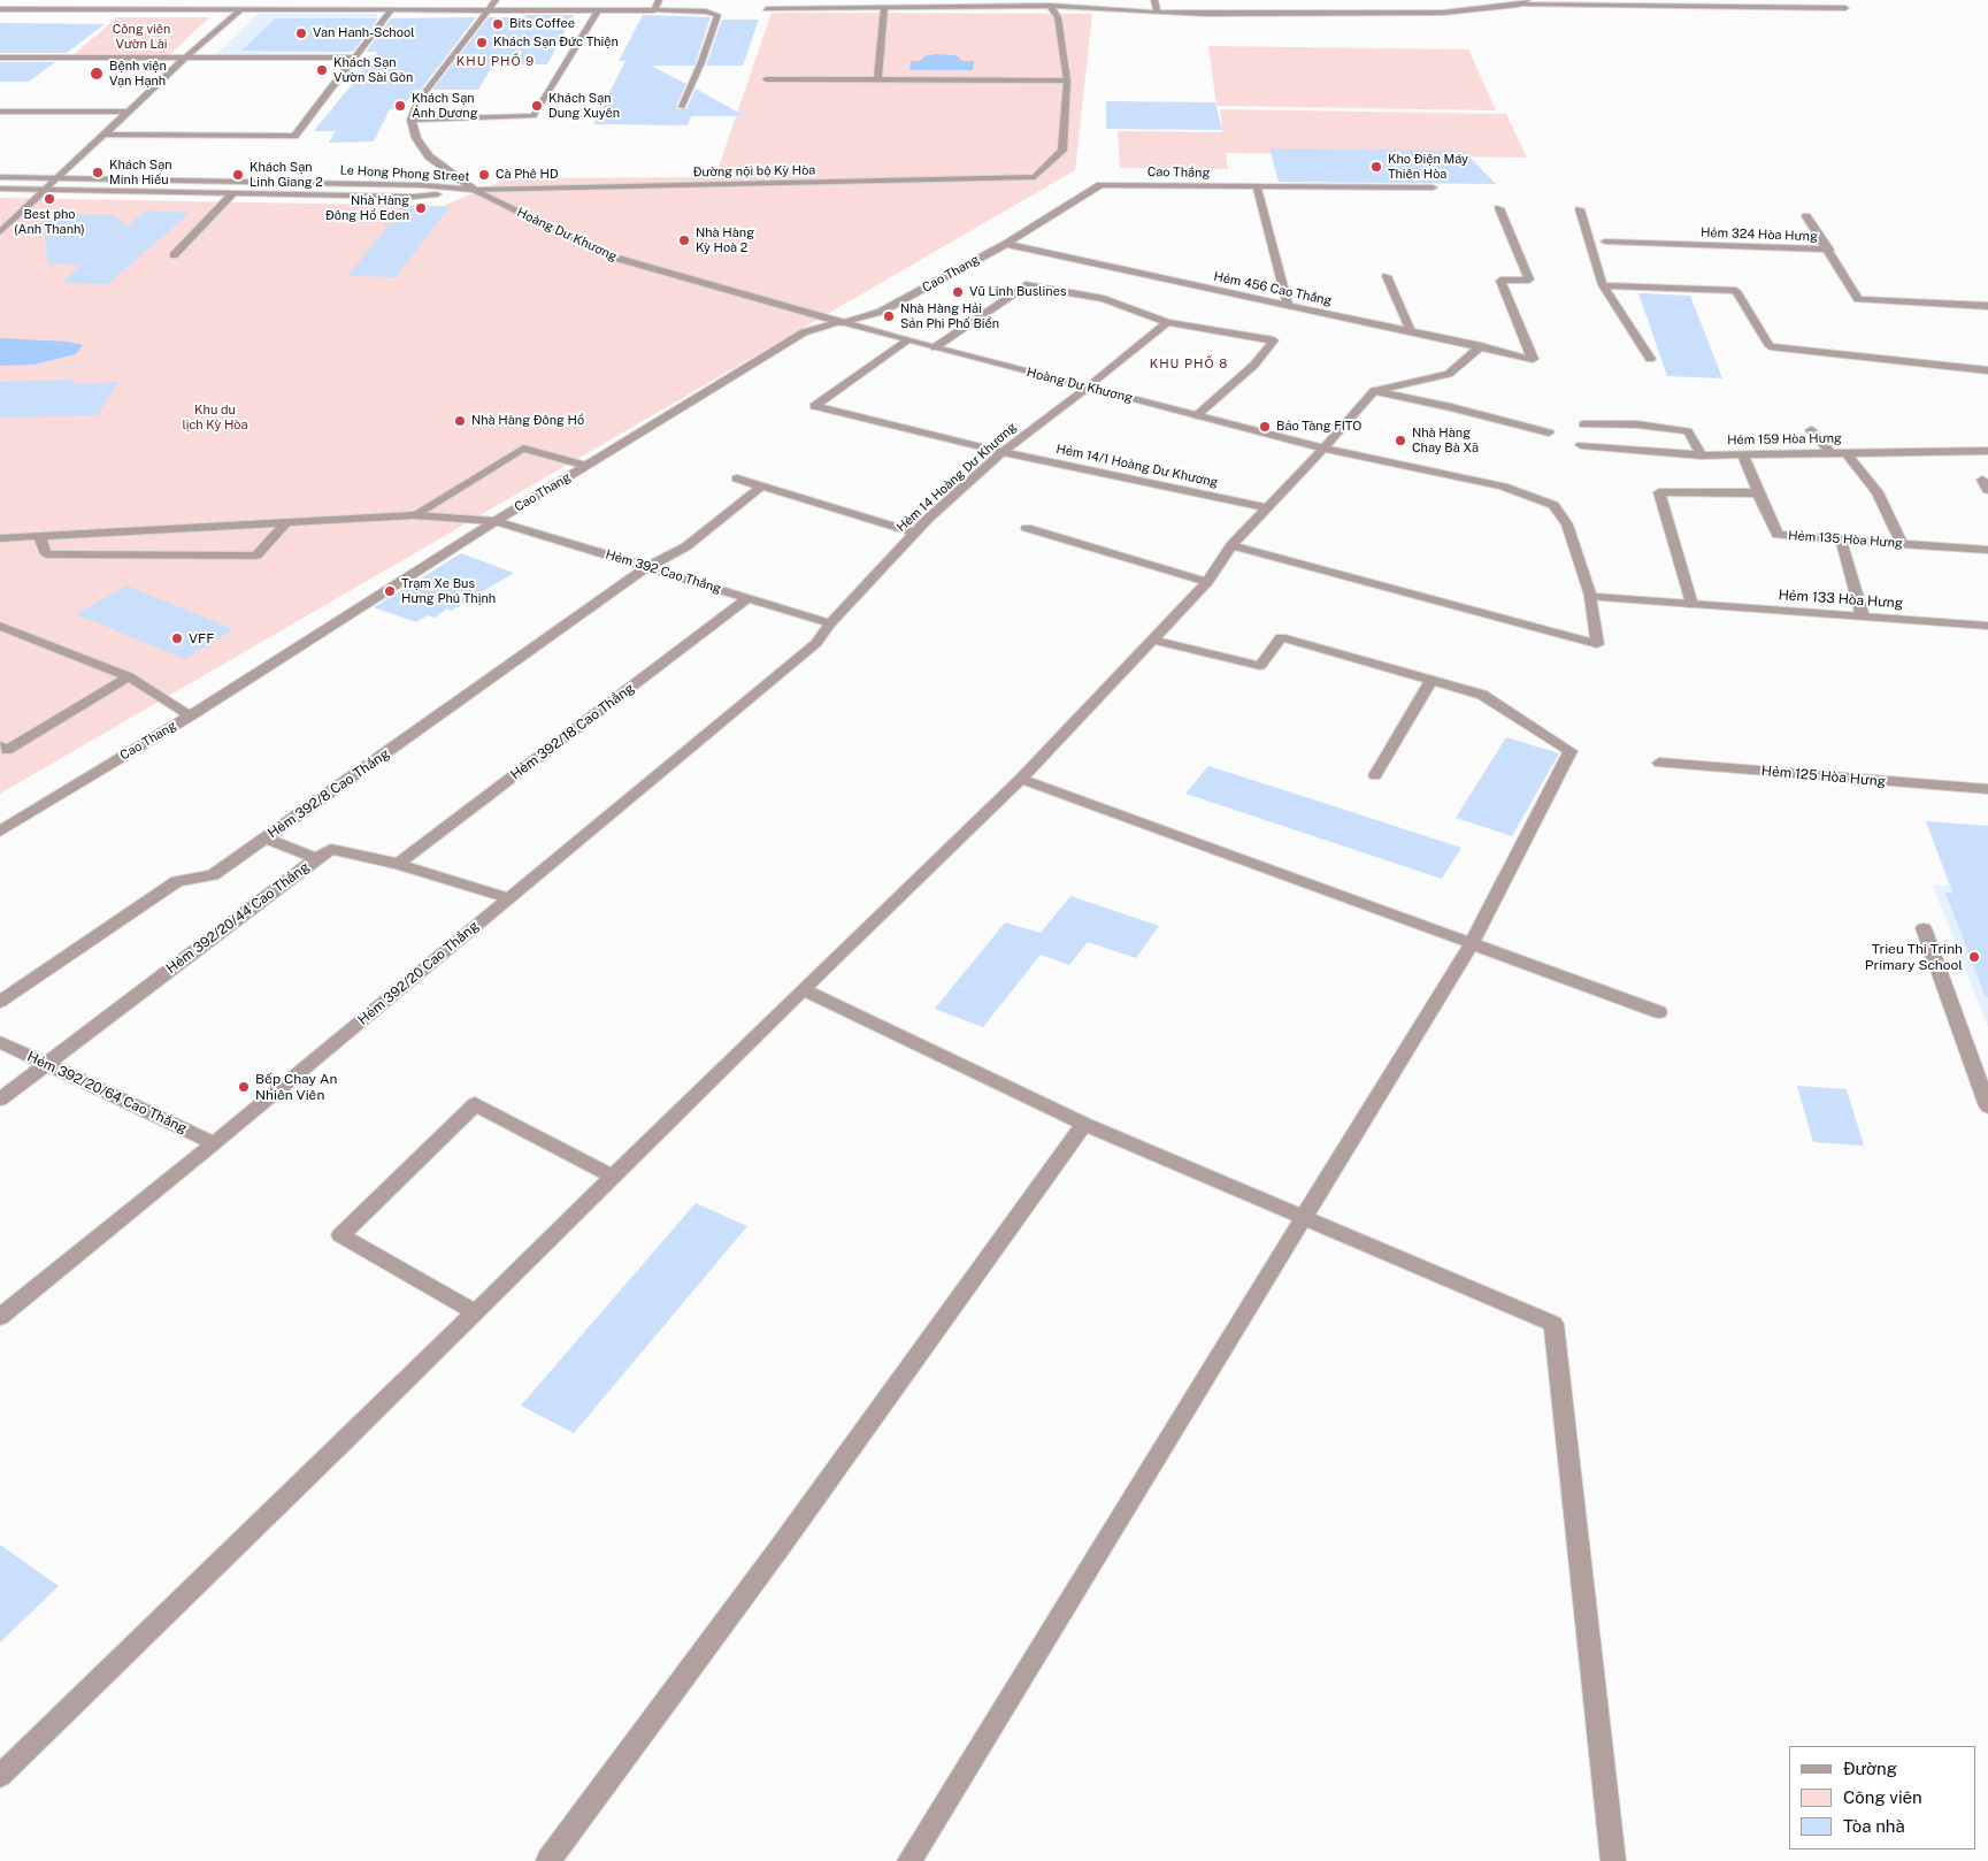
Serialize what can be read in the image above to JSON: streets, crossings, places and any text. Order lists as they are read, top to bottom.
{
  "streets": {
    "street": [
      "Đường nội bộ Kỳ Hòa",
      "Le Hong Phong Street",
      "Hoàng Dư Khương",
      "Hẻm 324 Hòa Hưng",
      "Cao Thang",
      "Hẻm 456 Cao Thắng",
      "Hẻm 159 Hòa Hưng",
      "Hẻm 14/1 Hoàng Dư Khương",
      "Hẻm 14 Hoàng Dư Khương",
      "Hẻm 135 Hòa Hưng",
      "Hẻm 392 Cao Thắng",
      "Hẻm 133 Hòa Hưng",
      "Hẻm 392/18 Cao Thắng",
      "Hẻm 125 Hòa Hưng",
      "Hẻm 392/8 Cao Thắng",
      "Hẻm 392/20/44 Cao Thắng",
      "Hẻm 392/20 Cao Thắng",
      "Hẻm 392/20/64 Cao Thắng"
    ]
  },
  "crossings": [
    ["Đường nội bộ Kỳ Hòa", "Le Hong Phong Street"],
    ["Đường nội bộ Kỳ Hòa", "Hoàng Dư Khương"],
    ["Le Hong Phong Street", "Hoàng Dư Khương"],
    ["Hoàng Dư Khương", "Cao Thang"],
    ["Hoàng Dư Khương", "Hẻm 14/1 Hoàng Dư Khương"],
    ["Hoàng Dư Khương", "Hẻm 14 Hoàng Dư Khương"],
    ["Hoàng Dư Khương", "Hẻm 133 Hòa Hưng"],
    ["Cao Thang", "Hẻm 456 Cao Thắng"],
    ["Cao Thang", "Hẻm 392 Cao Thắng"],
    ["Hẻm 14/1 Hoàng Dư Khương", "Hẻm 14 Hoàng Dư Khương"],
    ["Hẻm 14 Hoàng Dư Khương", "Hẻm 392 Cao Thắng"],
    ["Hẻm 14 Hoàng Dư Khương", "Hẻm 392/20 Cao Thắng"],
    ["Hẻm 392 Cao Thắng", "Hẻm 392/18 Cao Thắng"],
    ["Hẻm 392 Cao Thắng", "Hẻm 392/8 Cao Thắng"],
    ["Hẻm 392 Cao Thắng", "Hẻm 392/20 Cao Thắng"],
    ["Hẻm 392/18 Cao Thắng", "Hẻm 392/20/44 Cao Thắng"],
    ["Hẻm 392/20/44 Cao Thắng", "Hẻm 392/20 Cao Thắng"],
    ["Hẻm 392/20/44 Cao Thắng", "Hẻm 392/20/64 Cao Thắng"],
    ["Hẻm 392/20 Cao Thắng", "Hẻm 392/20/64 Cao Thắng"]
  ],
  "districts": ["KHU PHỐ 9", "KHU PHỐ 8"],
  "parks": ["Công viên Vườn Lài", "Khu du lịch Kỳ Hòa"],
  "places": [
    "Bits Coffee",
    "Van Hanh-School",
    "Khách Sạn Đức Thiện",
    "Khách Sạn Vườn Sài Gòn",
    "Bệnh viện Vạn Hạnh",
    "Khách Sạn Ánh Dương",
    "Khách Sạn Dung Xuyên",
    "Kho Điện Máy Thiên Hòa",
    "Khách Sạn Minh Hiếu",
    "Khách Sạn Linh Giang 2",
    "Cà Phê HD",
    "Best pho (Anh Thanh)",
    "Nhà Hàng Đông Hồ Eden",
    "Nhà Hàng Kỳ Hoà 2",
    "Vũ Linh Buslines",
    "Nhà Hàng Hải Sản Phi Phố Biển",
    "Nhà Hàng Đông Hồ",
    "Bảo Tàng FITO",
    "Nhà Hàng Chay Bà Xã",
    "Trạm Xe Bus Hưng Phú Thịnh",
    "VFF",
    "Trieu Thi Trinh Primary School",
    "Bếp Chay An Nhiên Viên"
  ],
  "legend": ["Đường", "Công viên", "Tòa nhà"]
}
